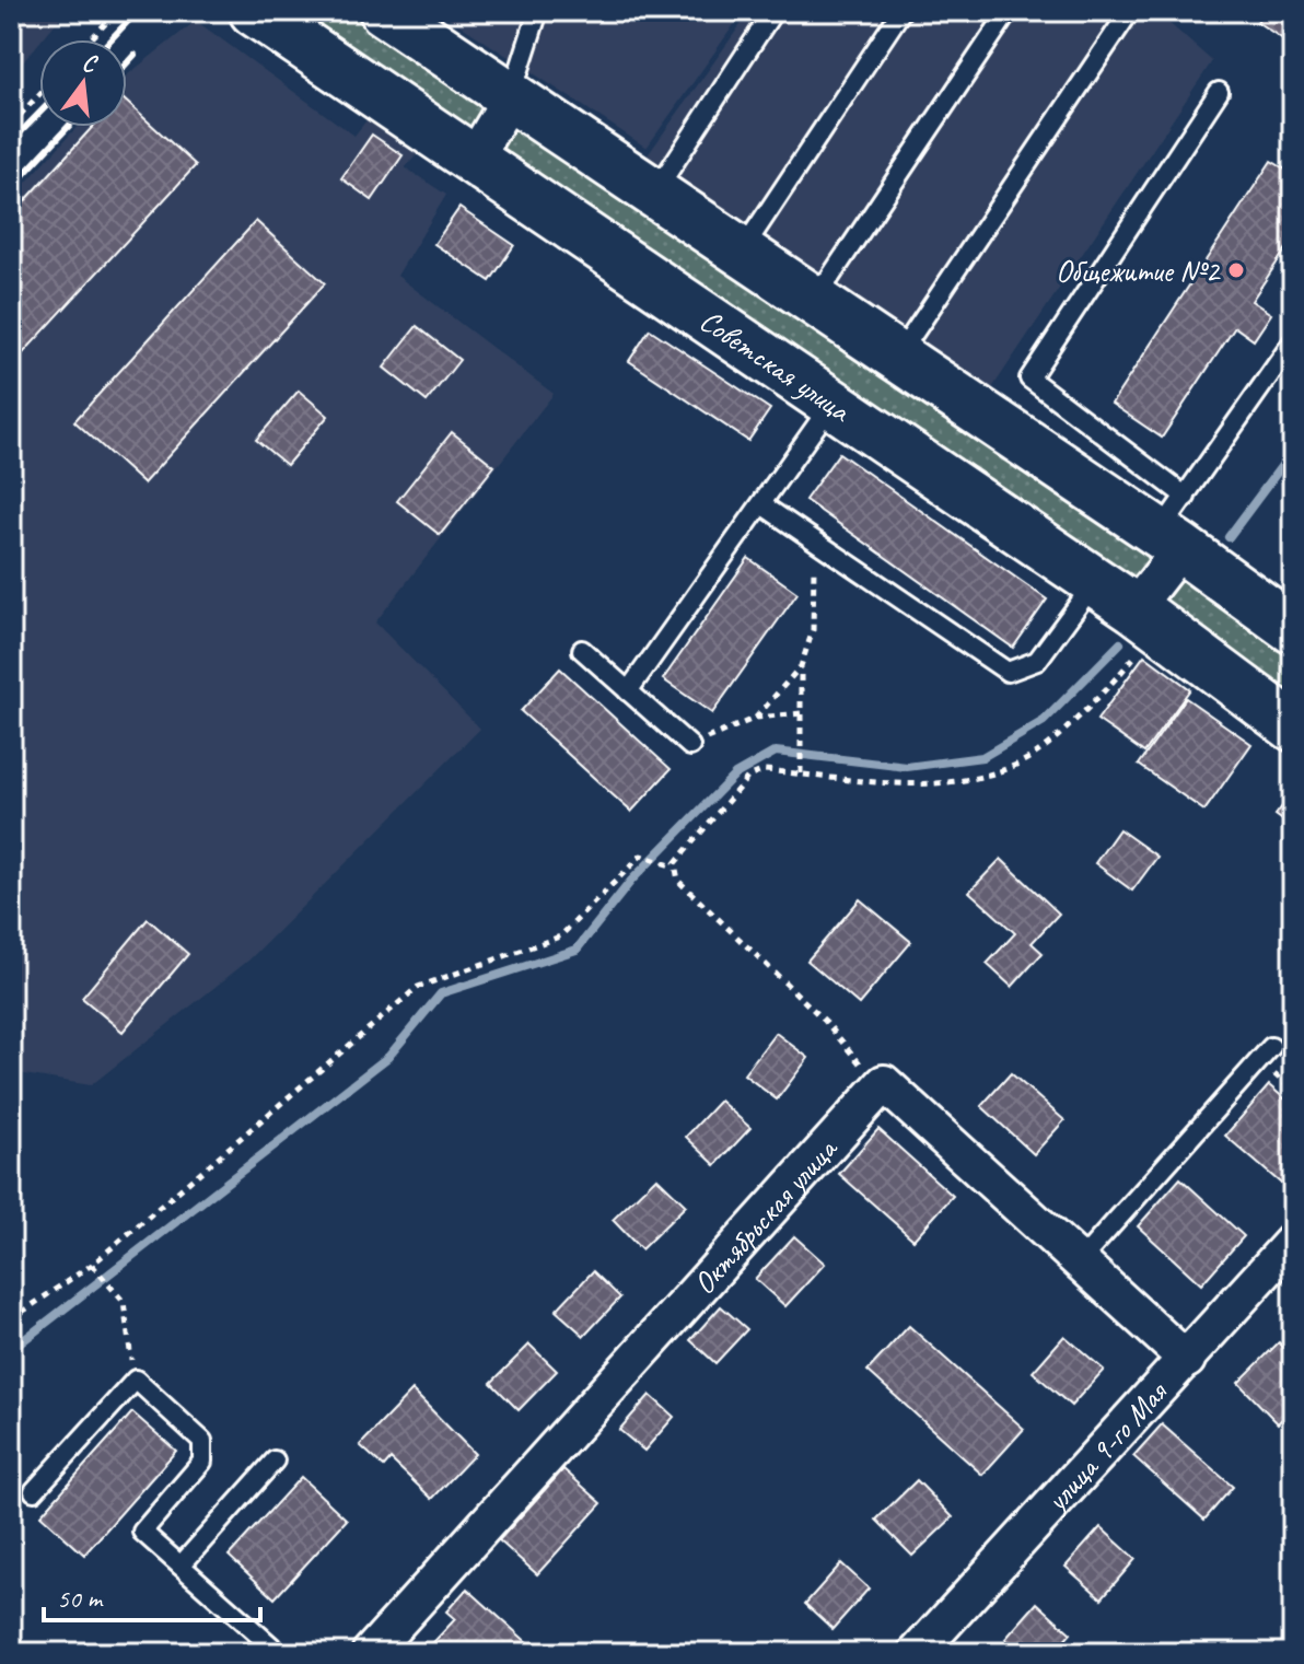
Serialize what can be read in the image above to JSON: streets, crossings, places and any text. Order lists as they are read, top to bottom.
{
  "streets": {
    "main road": ["Советская улица"],
    "street": ["Октябрьская улица", "улица 9-го Мая"]
  },
  "places": ["Общежитие №2"],
  "scale_bar": "50 m",
  "north": "top"
}
